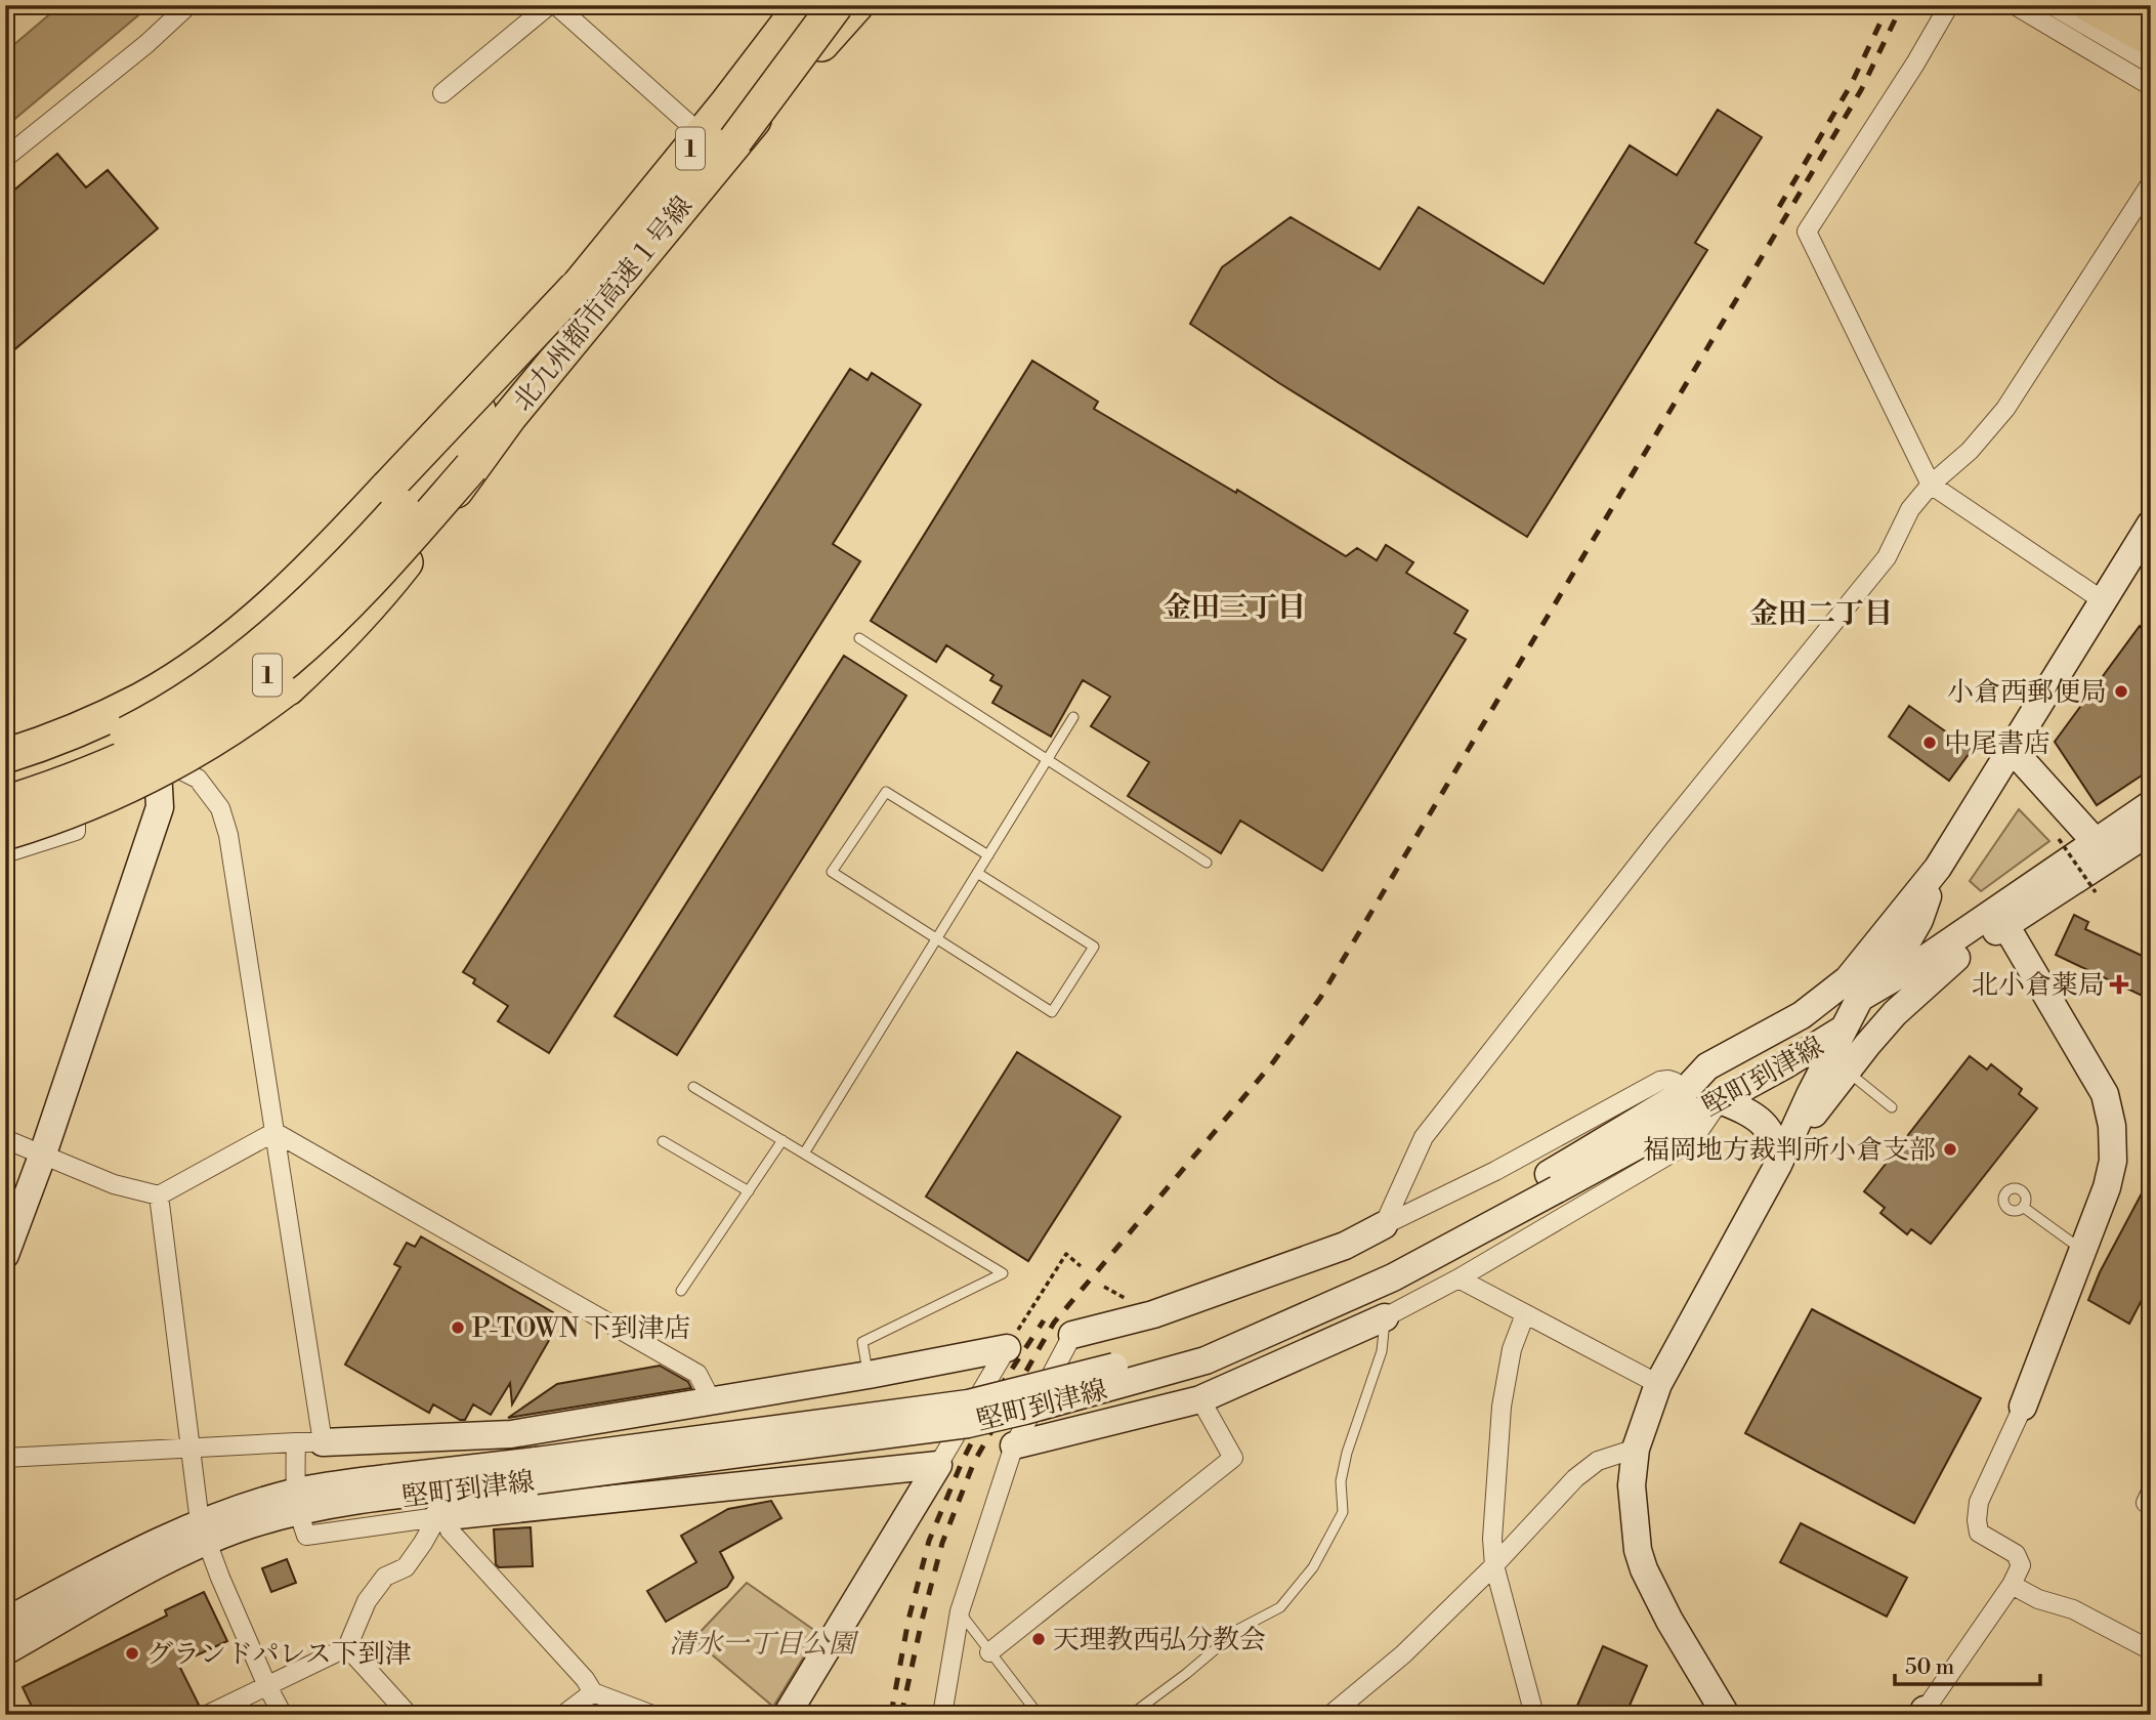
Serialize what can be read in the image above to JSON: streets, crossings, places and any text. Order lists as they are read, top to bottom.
{
  "streets": {
    "highway": ["1", "北九州都市高速１号線"],
    "street": ["堅町到津線"]
  },
  "crossings": [
    ["1", "北九州都市高速１号線"]
  ],
  "districts": ["金田三丁目", "金田二丁目"],
  "parks": ["清水一丁目公園"],
  "places": {
    "other": [
      "小倉西郵便局",
      "中尾書店",
      "福岡地方裁判所小倉支部",
      "P-TOWN 下到津店",
      "天理教西弘分教会",
      "グランドパレス下到津"
    ],
    "health": ["北小倉薬局"]
  },
  "scale_bar": "50 m"
}
